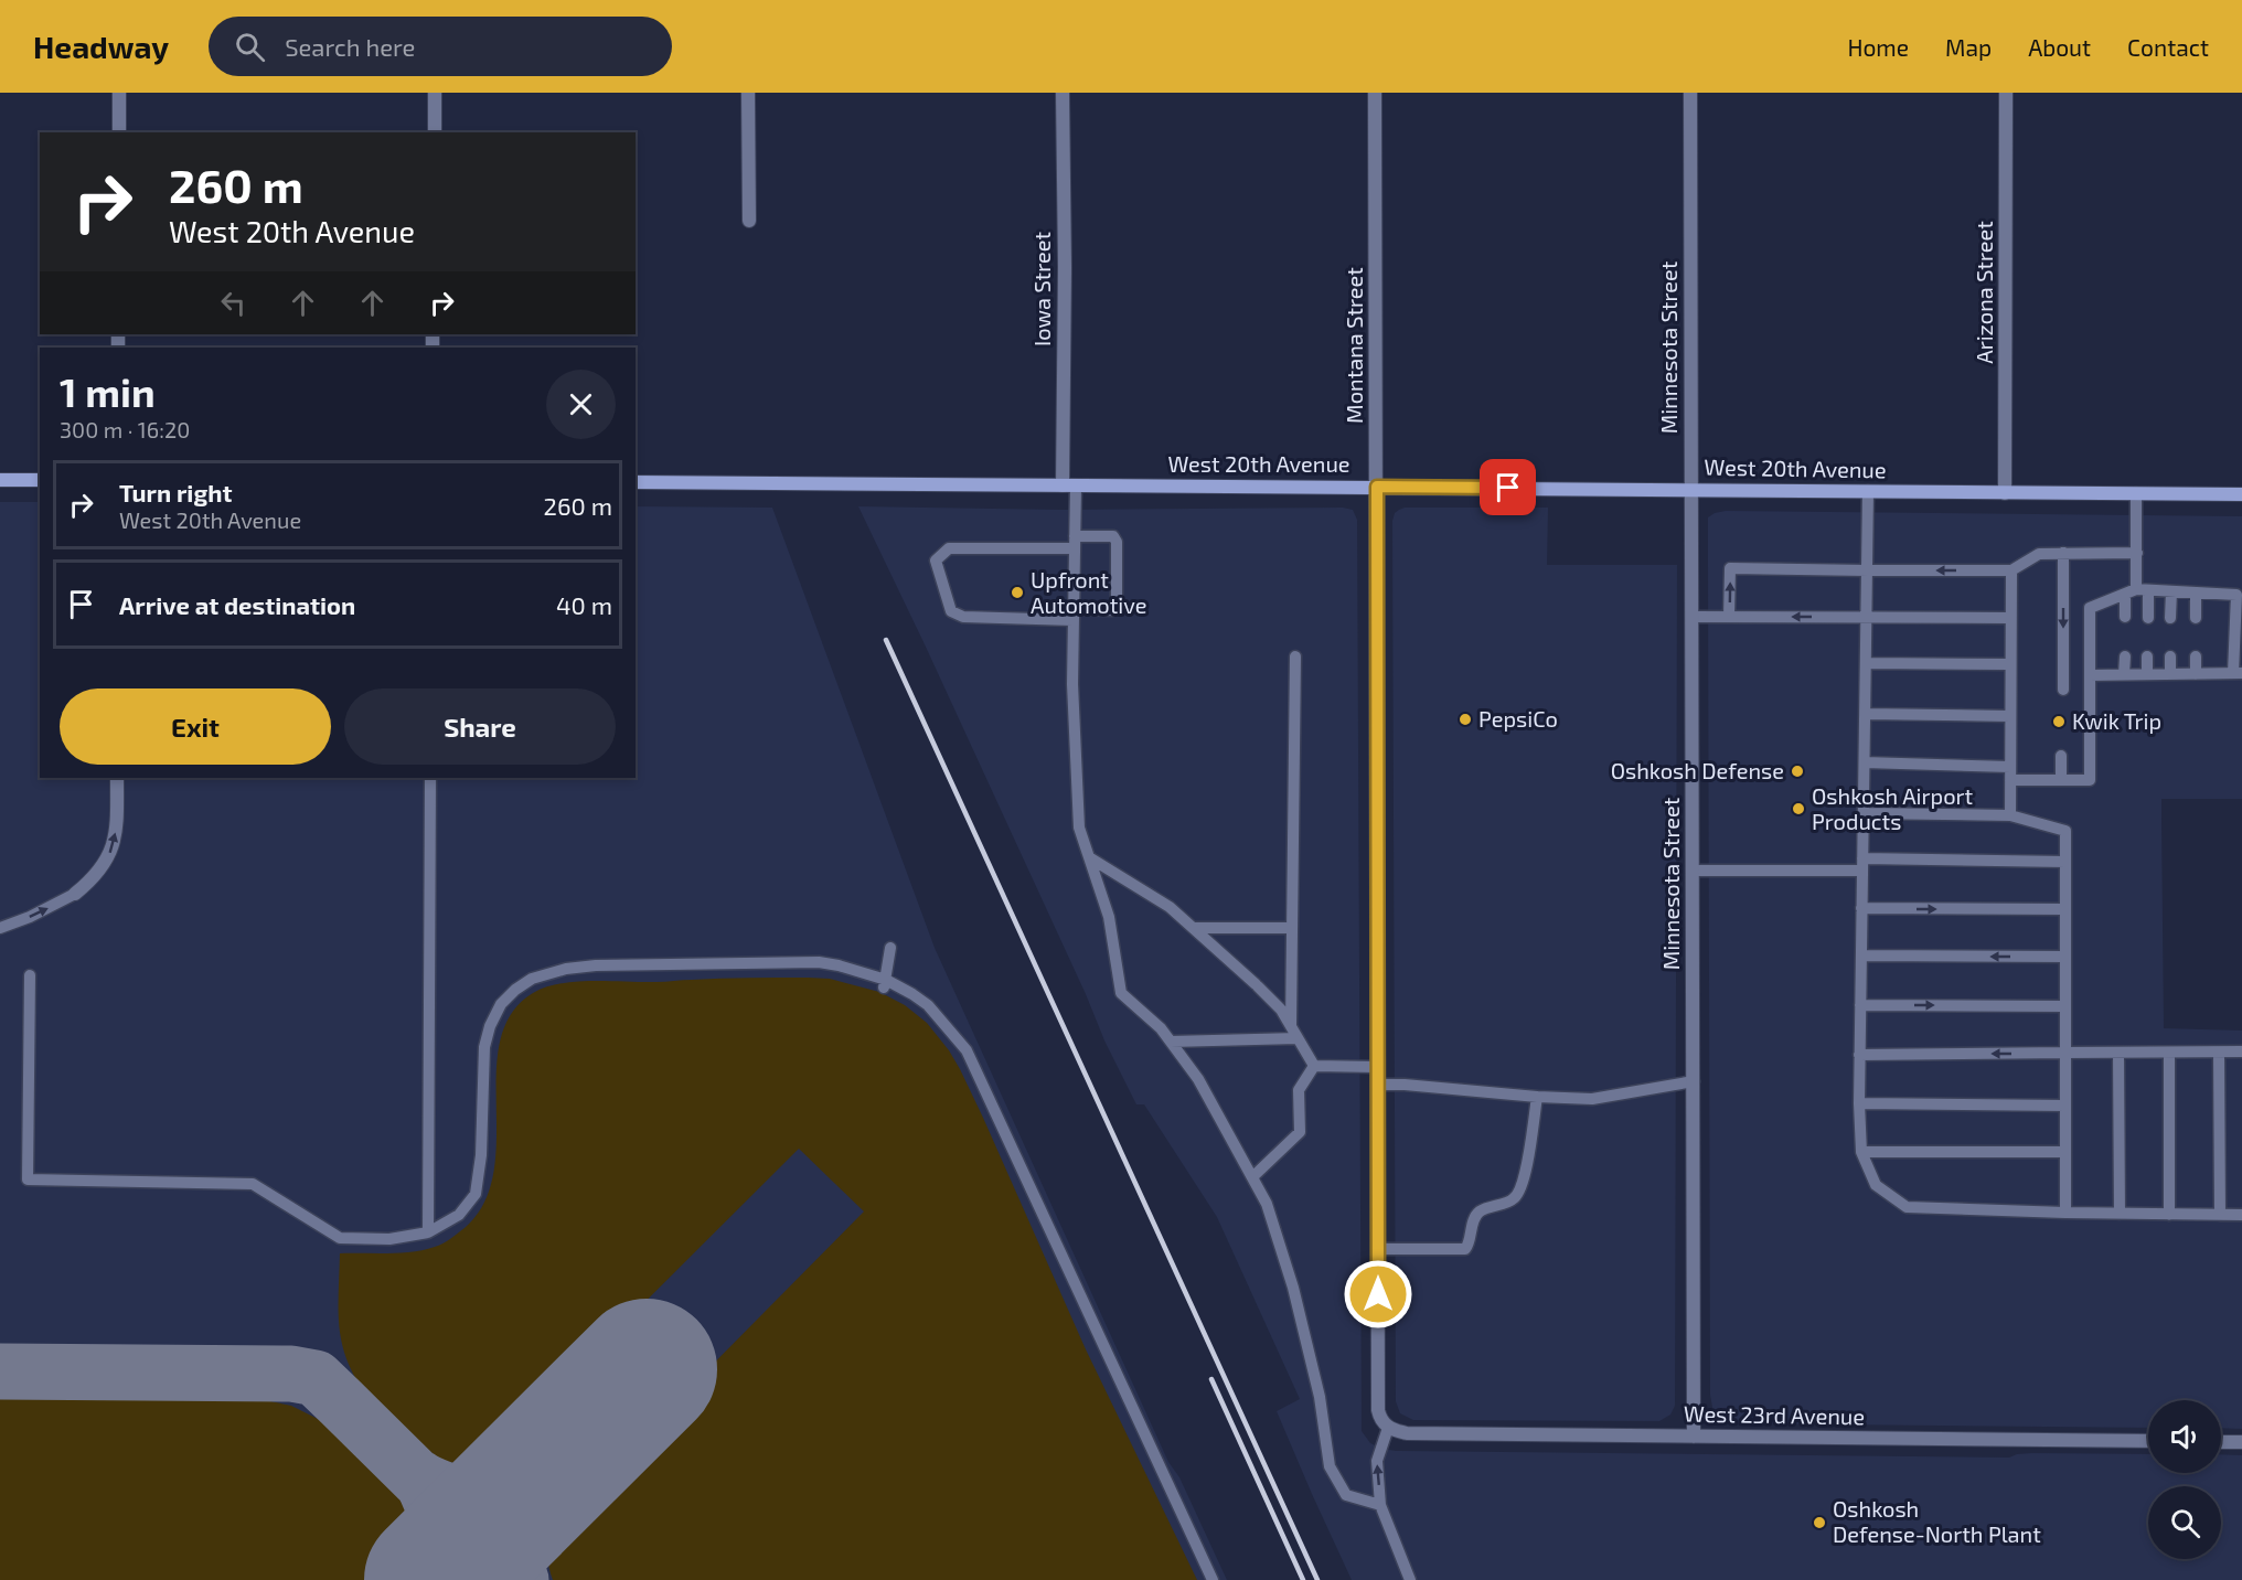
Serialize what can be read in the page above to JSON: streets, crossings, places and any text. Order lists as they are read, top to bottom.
{
  "streets": {
    "main road": ["West 20th Avenue"],
    "street": [
      "Iowa Street",
      "Arizona Street",
      "Montana Street",
      "Minnesota Street",
      "West 23rd Avenue"
    ]
  },
  "crossings": [
    ["Iowa Street", "West 20th Avenue"],
    ["Arizona Street", "West 20th Avenue"],
    ["Montana Street", "West 20th Avenue"],
    ["Montana Street", "West 23rd Avenue"],
    ["Minnesota Street", "West 20th Avenue"],
    ["Minnesota Street", "West 23rd Avenue"]
  ],
  "places": [
    "Upfront Automotive",
    "PepsiCo",
    "Kwik Trip",
    "Oshkosh Defense",
    "Oshkosh Airport Products",
    "Oshkosh Defense-North Plant"
  ],
  "page": {
    "header": "Headway",
    "search": "Search here",
    "nav": [
      "Home",
      "Map",
      "About",
      "Contact"
    ],
    "turn": ["260 m", "West 20th Avenue"],
    "heading": ["1 min", "300 m · 16:20"],
    "list": [
      {
        "name": "Turn right",
        "note": "West 20th Avenue",
        "value": "260 m"
      },
      {
        "name": "Arrive at destination",
        "value": "40 m"
      }
    ],
    "buttons": ["Exit", "Share"]
  }
}
